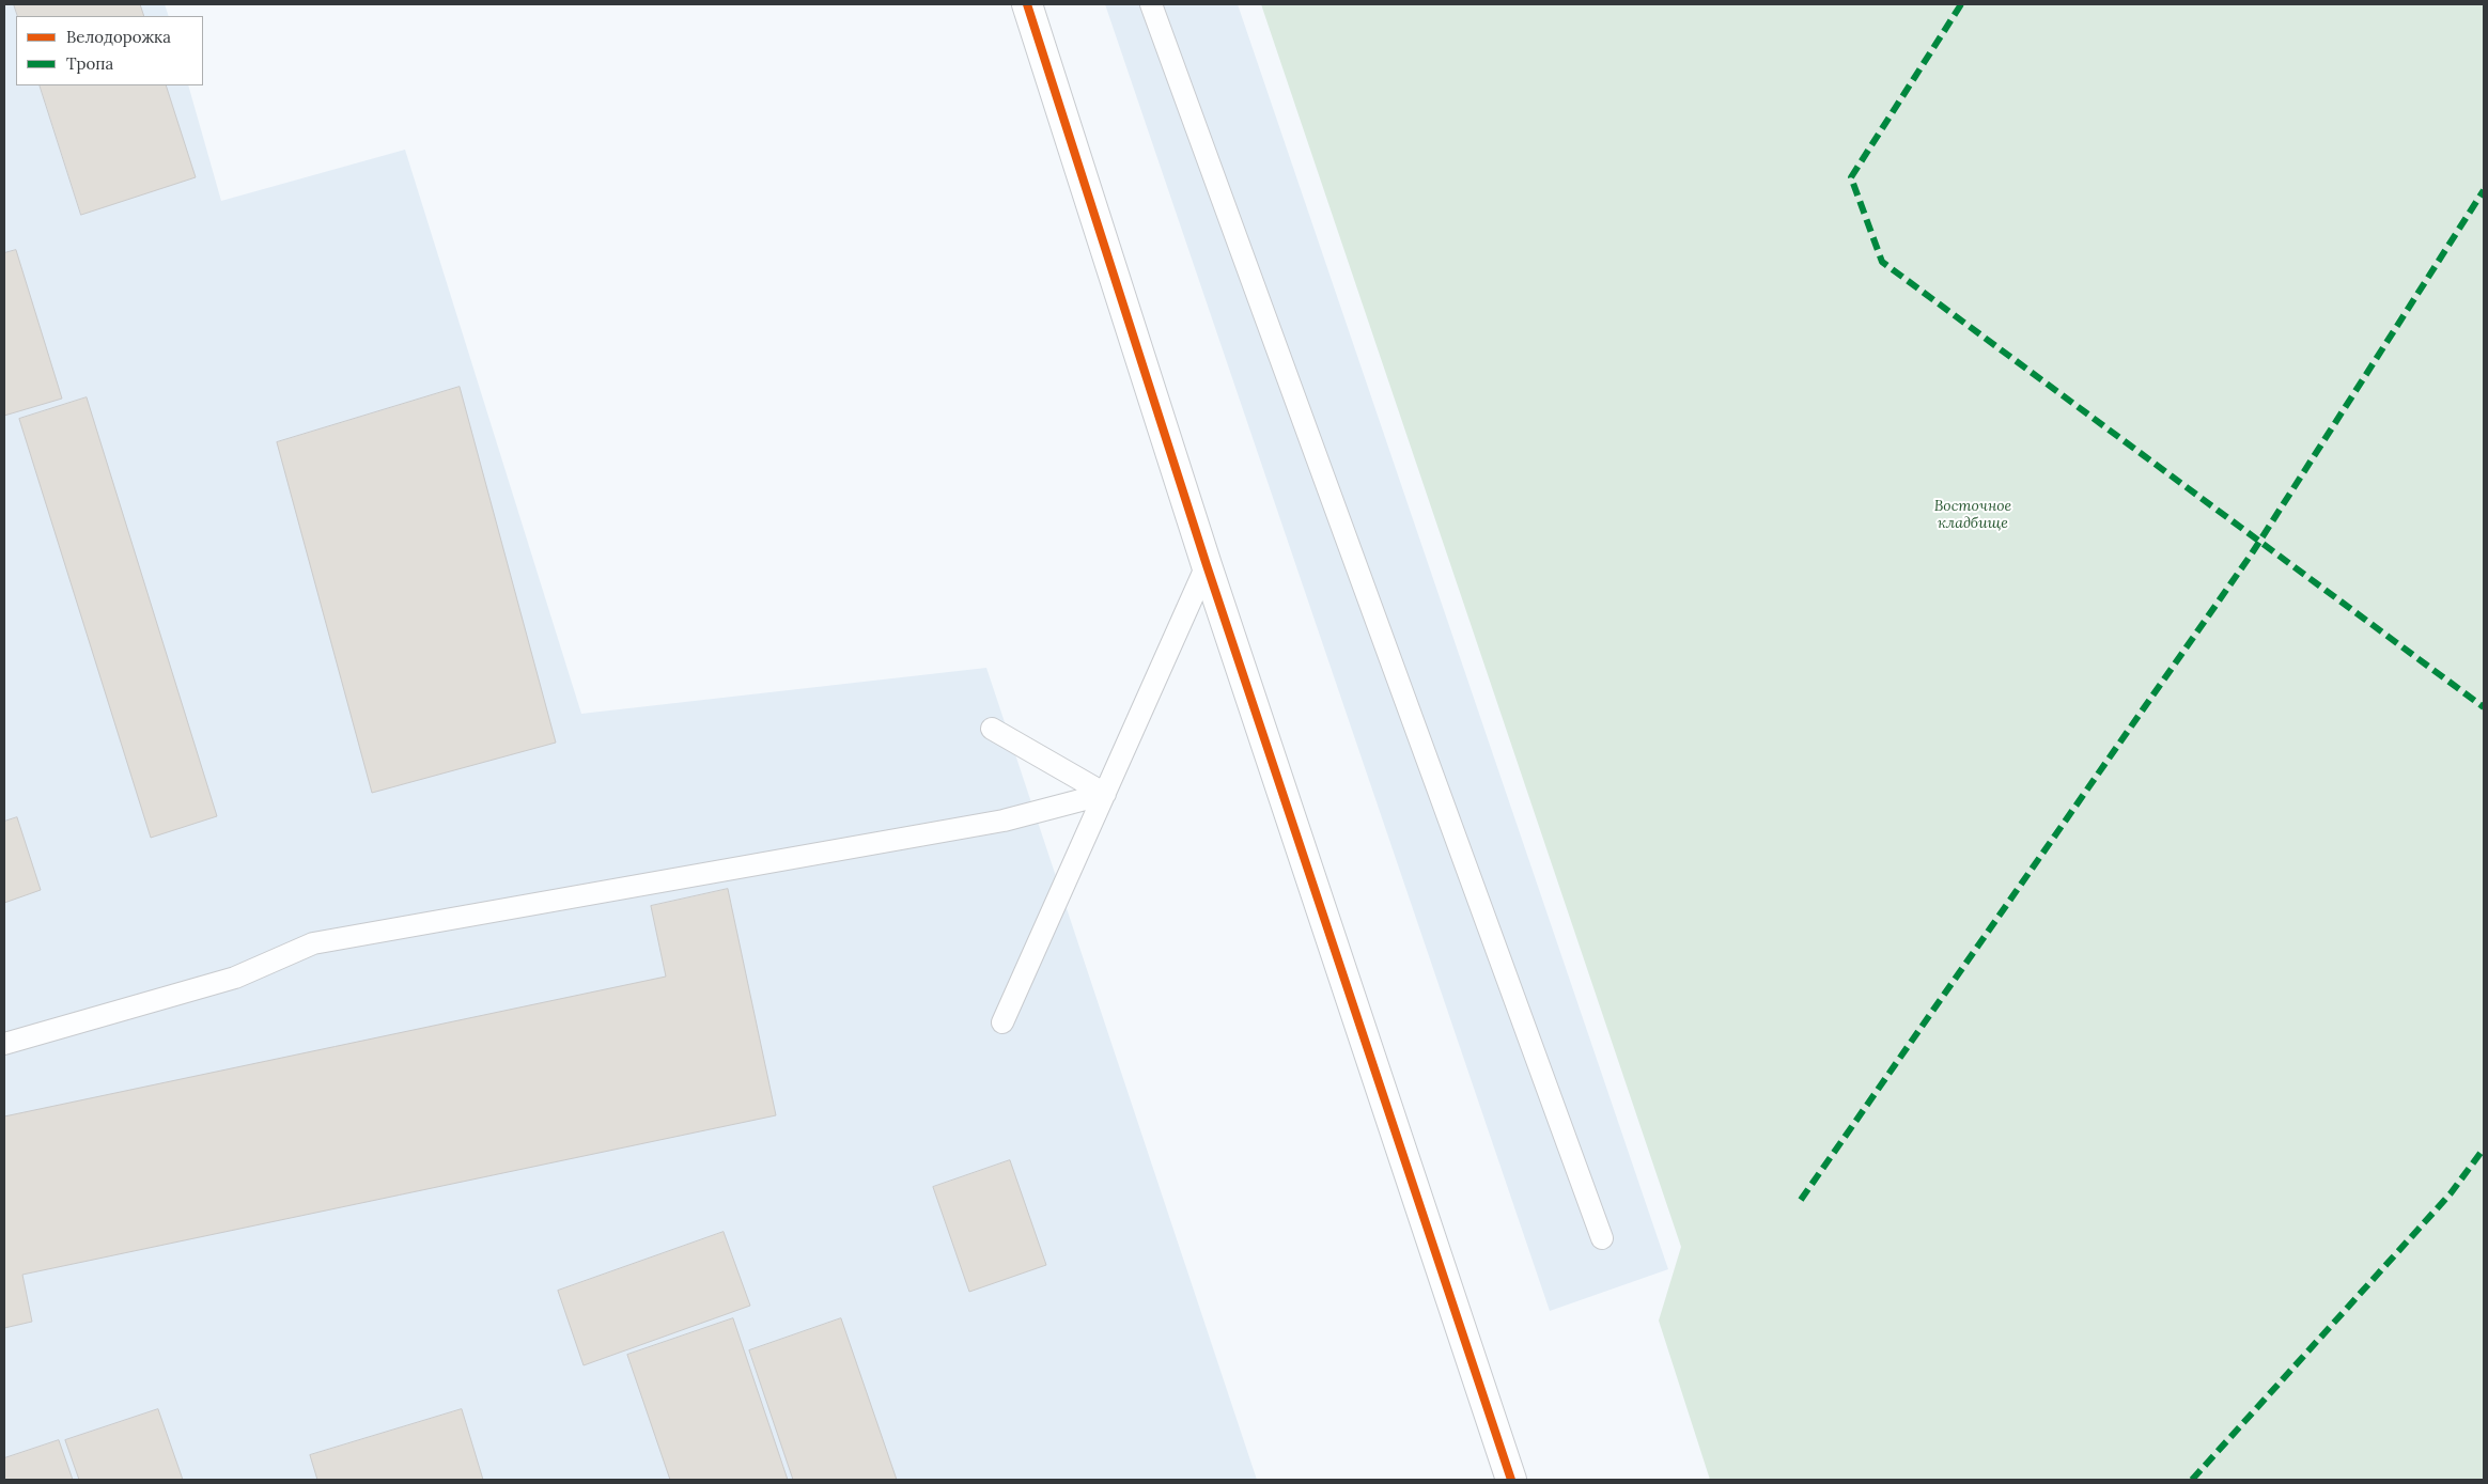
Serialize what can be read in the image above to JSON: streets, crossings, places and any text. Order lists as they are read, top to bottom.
{
  "parks": ["Восточное кладбище"],
  "legend": ["Велодорожка", "Тропа"]
}
